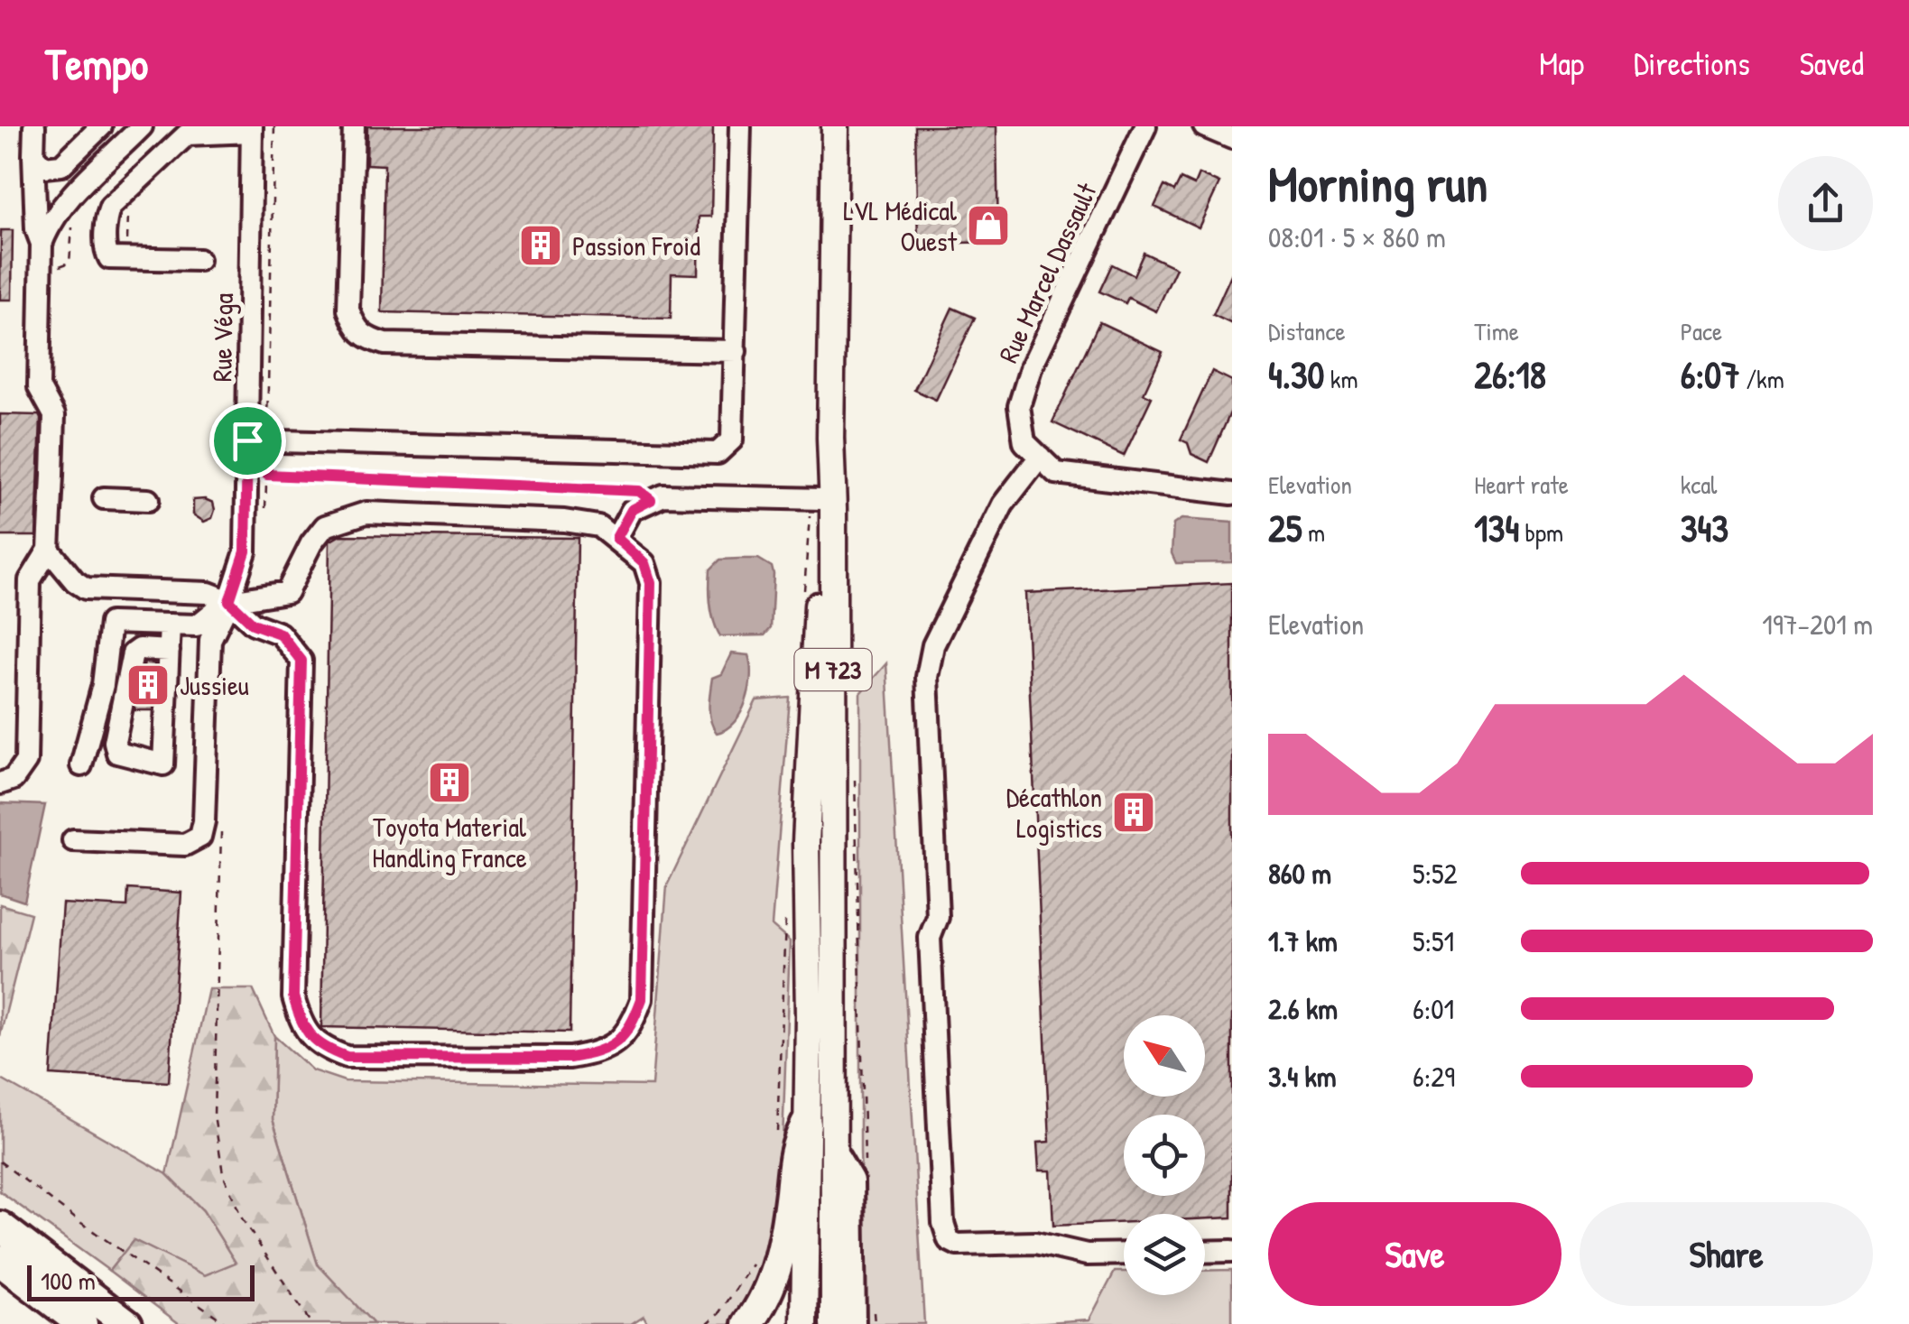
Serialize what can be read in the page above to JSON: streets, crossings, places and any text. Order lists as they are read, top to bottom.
{
  "streets": {
    "main road": ["M 723"],
    "street": ["Rue Marcel Dassault", "Rue Véga"]
  },
  "places": {
    "shop": ["LVL Médical Ouest"],
    "building": [
      "Passion Froid",
      "Jussieu",
      "Toyota Material Handling France",
      "Décathlon Logistics"
    ]
  },
  "scale_bar": "100 m",
  "north": "top left",
  "page": {
    "header": "Tempo",
    "nav": ["Map", "Directions", "Saved"],
    "heading": ["Morning run", "08:01 · 5 × 860 m"],
    "stats": [
      ["Distance", "4.30 km"],
      ["Time", "26:18"],
      ["Pace", "6:07 /km"],
      ["Elevation", "25 m"],
      ["Heart rate", "134 bpm"],
      ["kcal", "343"]
    ],
    "chart": ["Elevation", "197–201 m"],
    "list": [
      {
        "name": "860 m",
        "note": "5:52"
      },
      {
        "name": "1.7 km",
        "note": "5:51"
      },
      {
        "name": "2.6 km",
        "note": "6:01"
      },
      {
        "name": "3.4 km",
        "note": "6:29"
      }
    ],
    "buttons": ["Save", "Share"],
    "scale": "100 m"
  }
}
